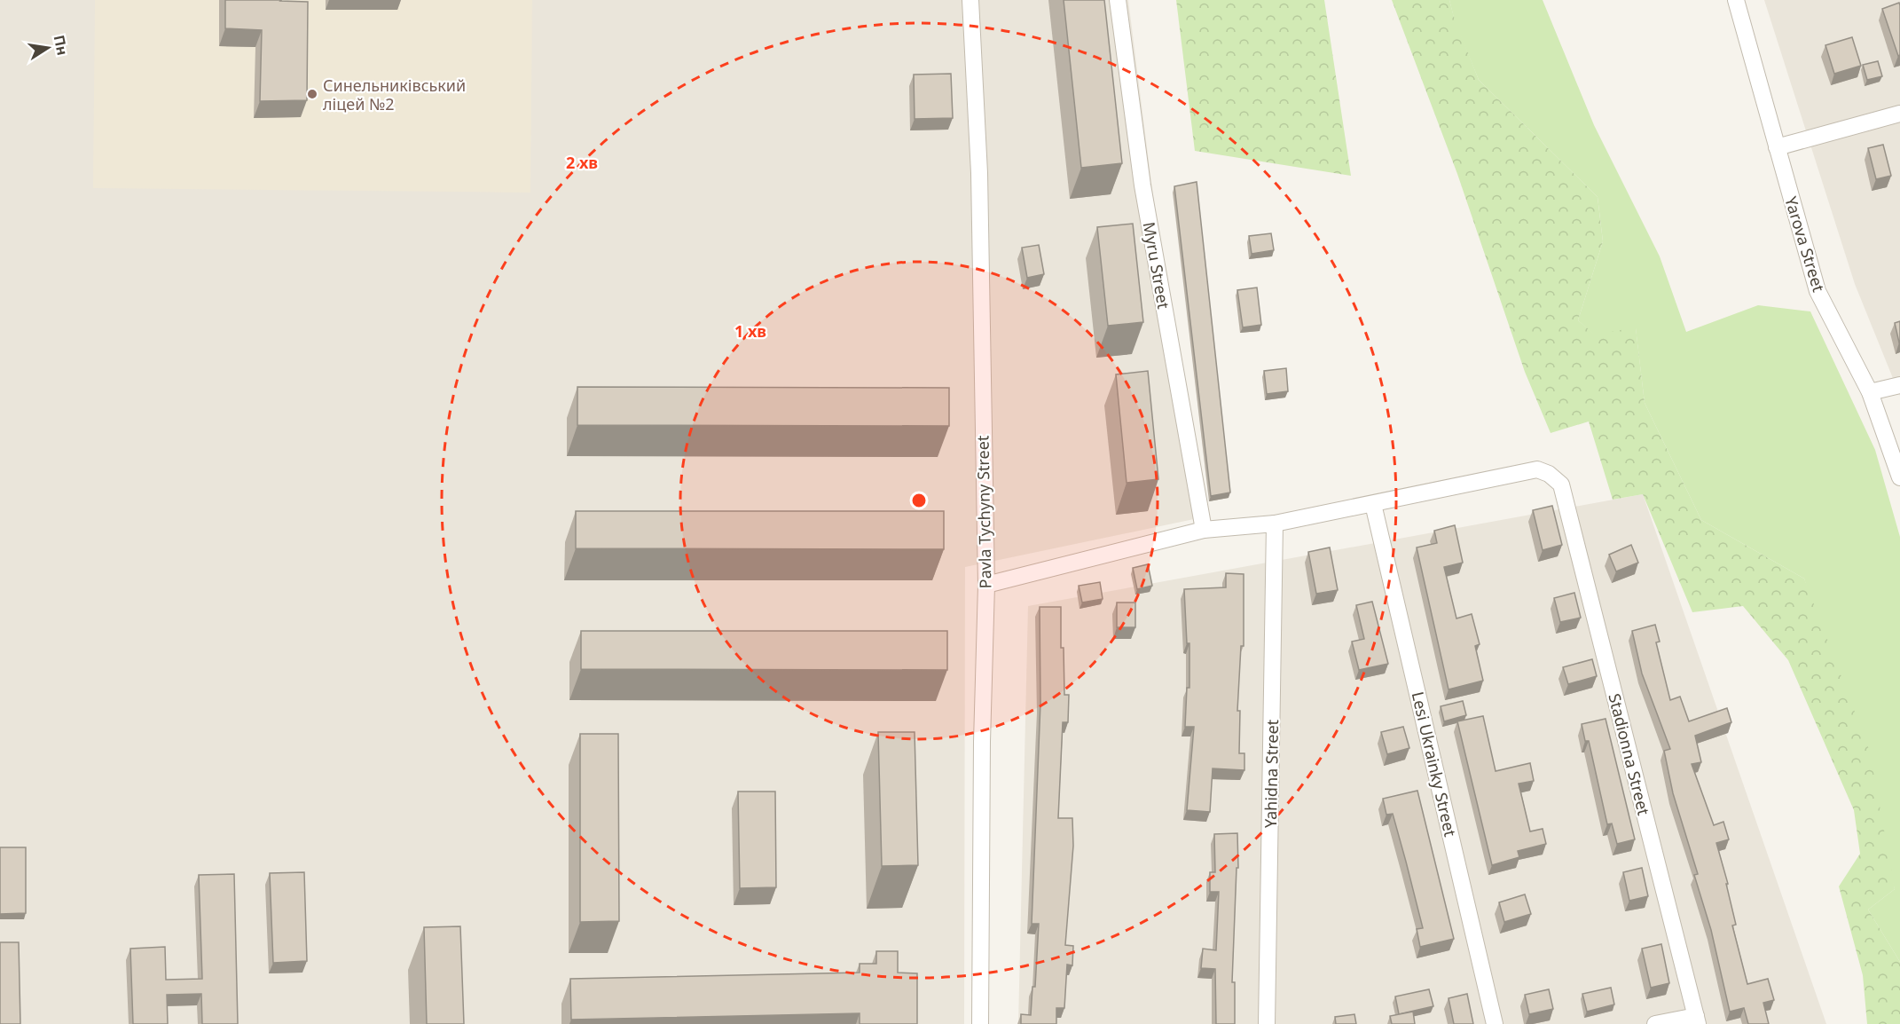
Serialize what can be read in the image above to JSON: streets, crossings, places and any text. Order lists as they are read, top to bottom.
{
  "streets": {
    "street": [
      "Yarova Street",
      "Myru Street",
      "Pavla Tychyny Street",
      "Stadionna Street",
      "Lesi Ukrainky Street",
      "Yahidna Street"
    ]
  },
  "crossings": [
    ["Stadionna Street", "Lesi Ukrainky Street"]
  ],
  "places": ["Синельниківський ліцей №2"],
  "north": "right",
  "rings": ["2 хв", "1 хв"]
}
